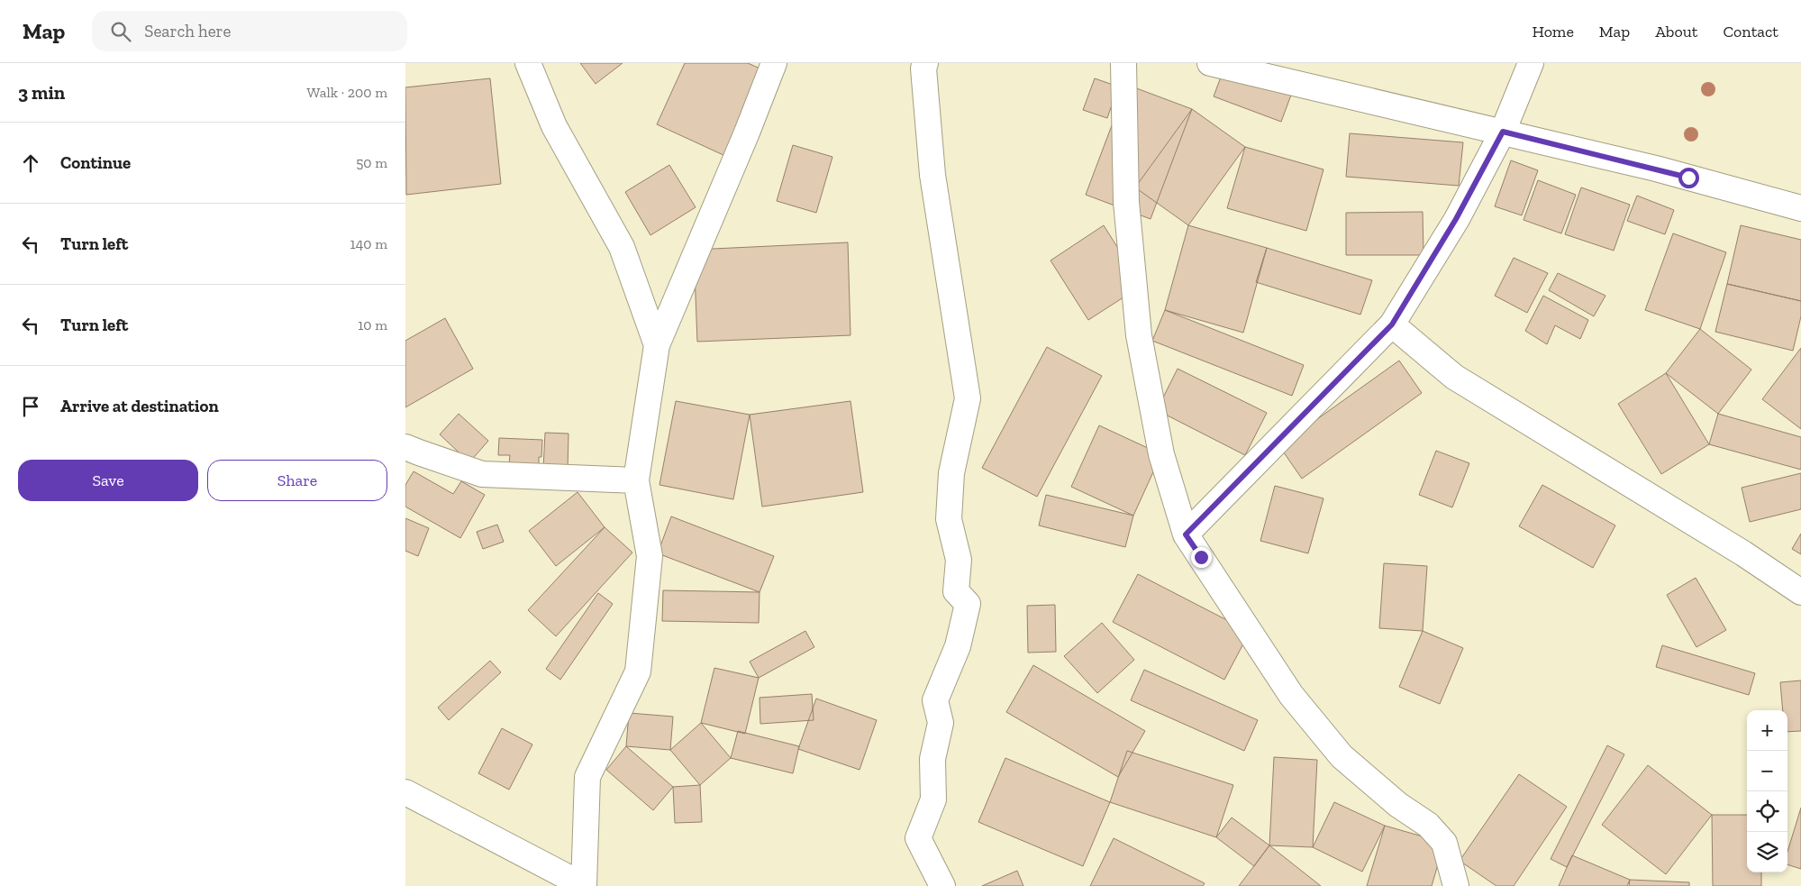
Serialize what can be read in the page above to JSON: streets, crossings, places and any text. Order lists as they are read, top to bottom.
{
  "page": {
    "header": "Map",
    "search": "Search here",
    "nav": [
      "Home",
      "Map",
      "About",
      "Contact"
    ],
    "heading": ["3 min", "Walk · 200 m"],
    "list": [
      ["Continue", "50 m"],
      ["Turn left", "140 m"],
      ["Turn left", "10 m"],
      "Arrive at destination"
    ],
    "buttons": ["Save", "Share"],
    "map_buttons": ["+", "−"]
  }
}
